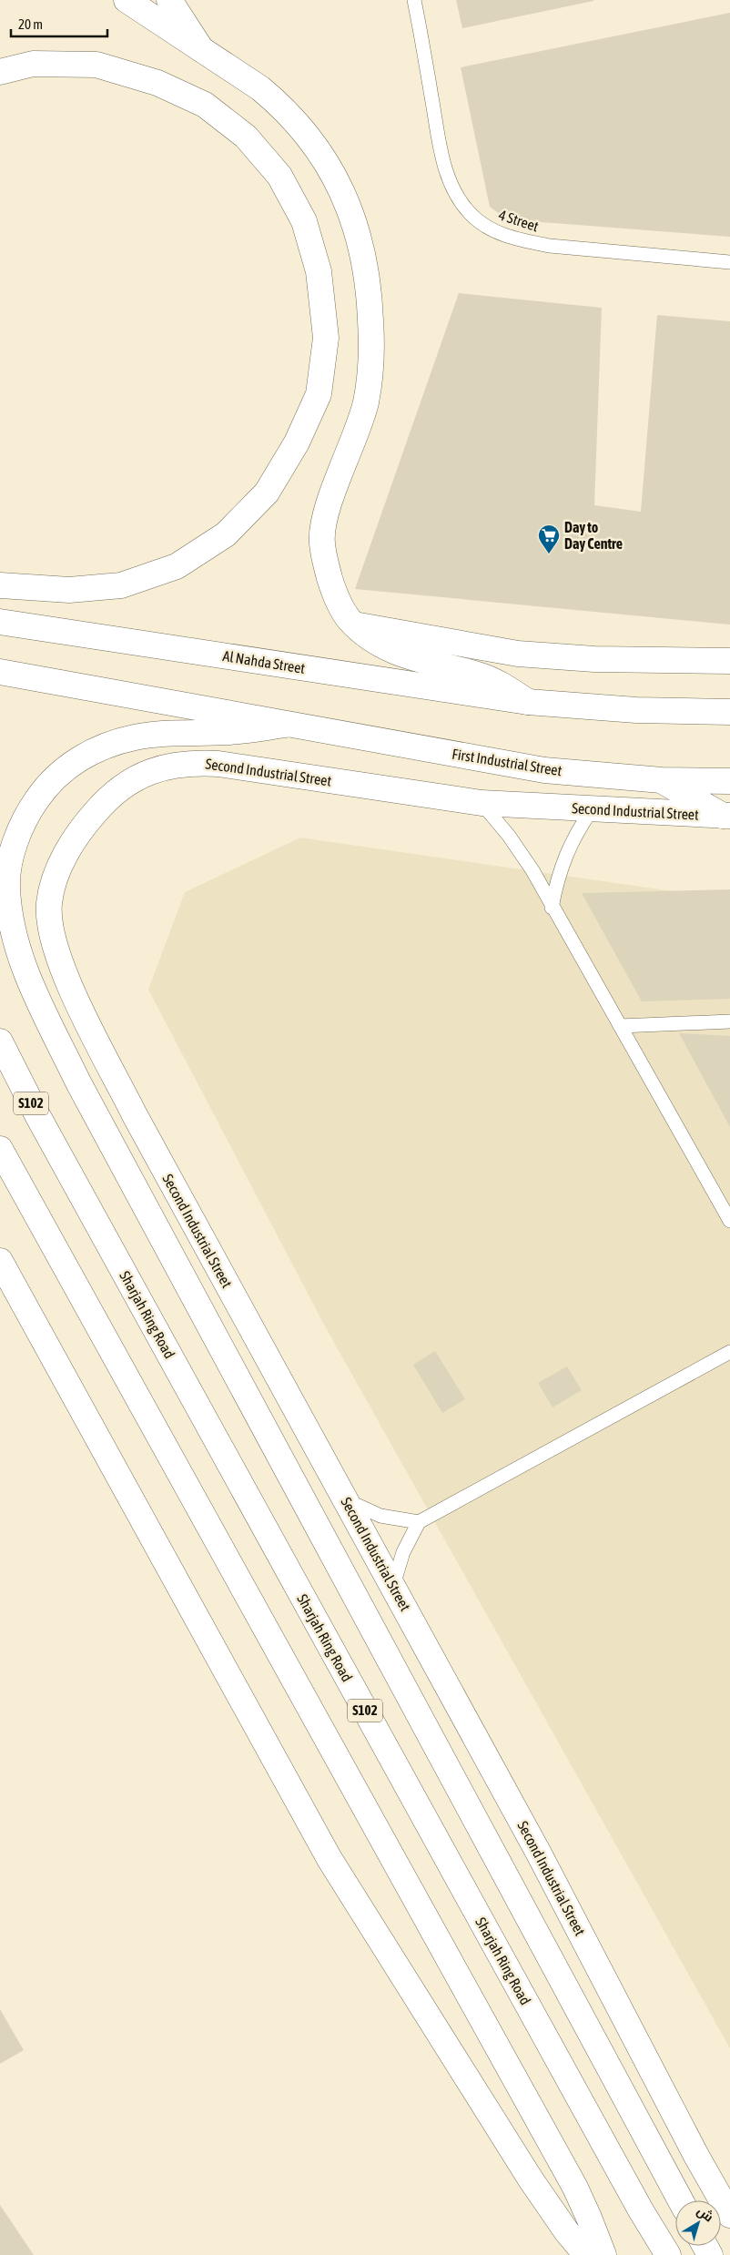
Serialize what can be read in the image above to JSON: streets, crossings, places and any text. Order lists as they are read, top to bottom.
{
  "streets": {
    "main road": [
      "Al Nahda Street",
      "First Industrial Street",
      "Second Industrial Street",
      "S102",
      "Sharjah Ring Road"
    ],
    "lane": ["4 Street"]
  },
  "places": {
    "supermarket": ["Day to Day Centre"]
  },
  "scale_bar": "20 m",
  "north": "top right"
}
